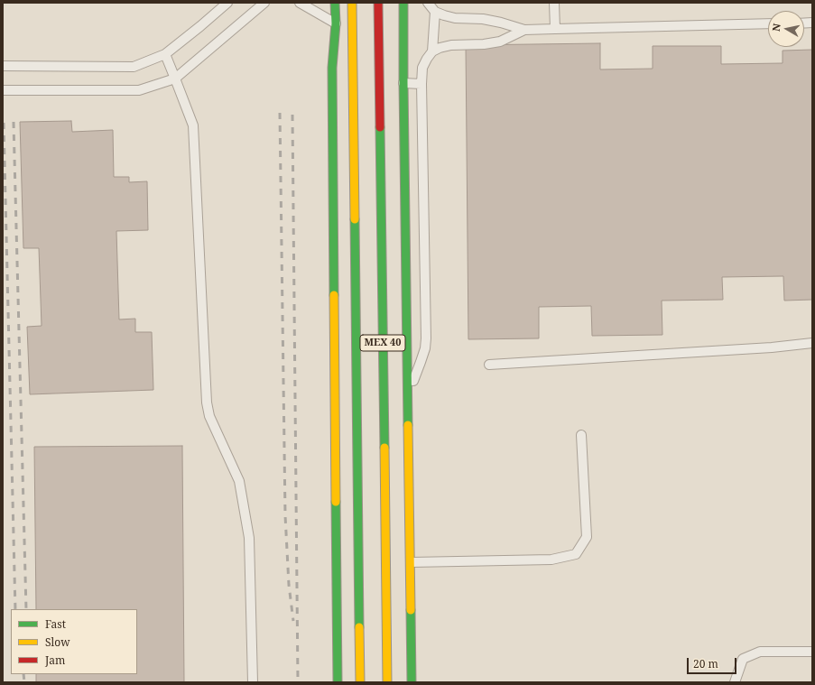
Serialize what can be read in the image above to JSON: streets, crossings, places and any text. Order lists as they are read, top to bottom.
{
  "streets": {
    "main road": ["MEX 40"]
  },
  "legend": ["Fast", "Slow", "Jam"],
  "scale_bar": "20 m",
  "north": "left"
}
